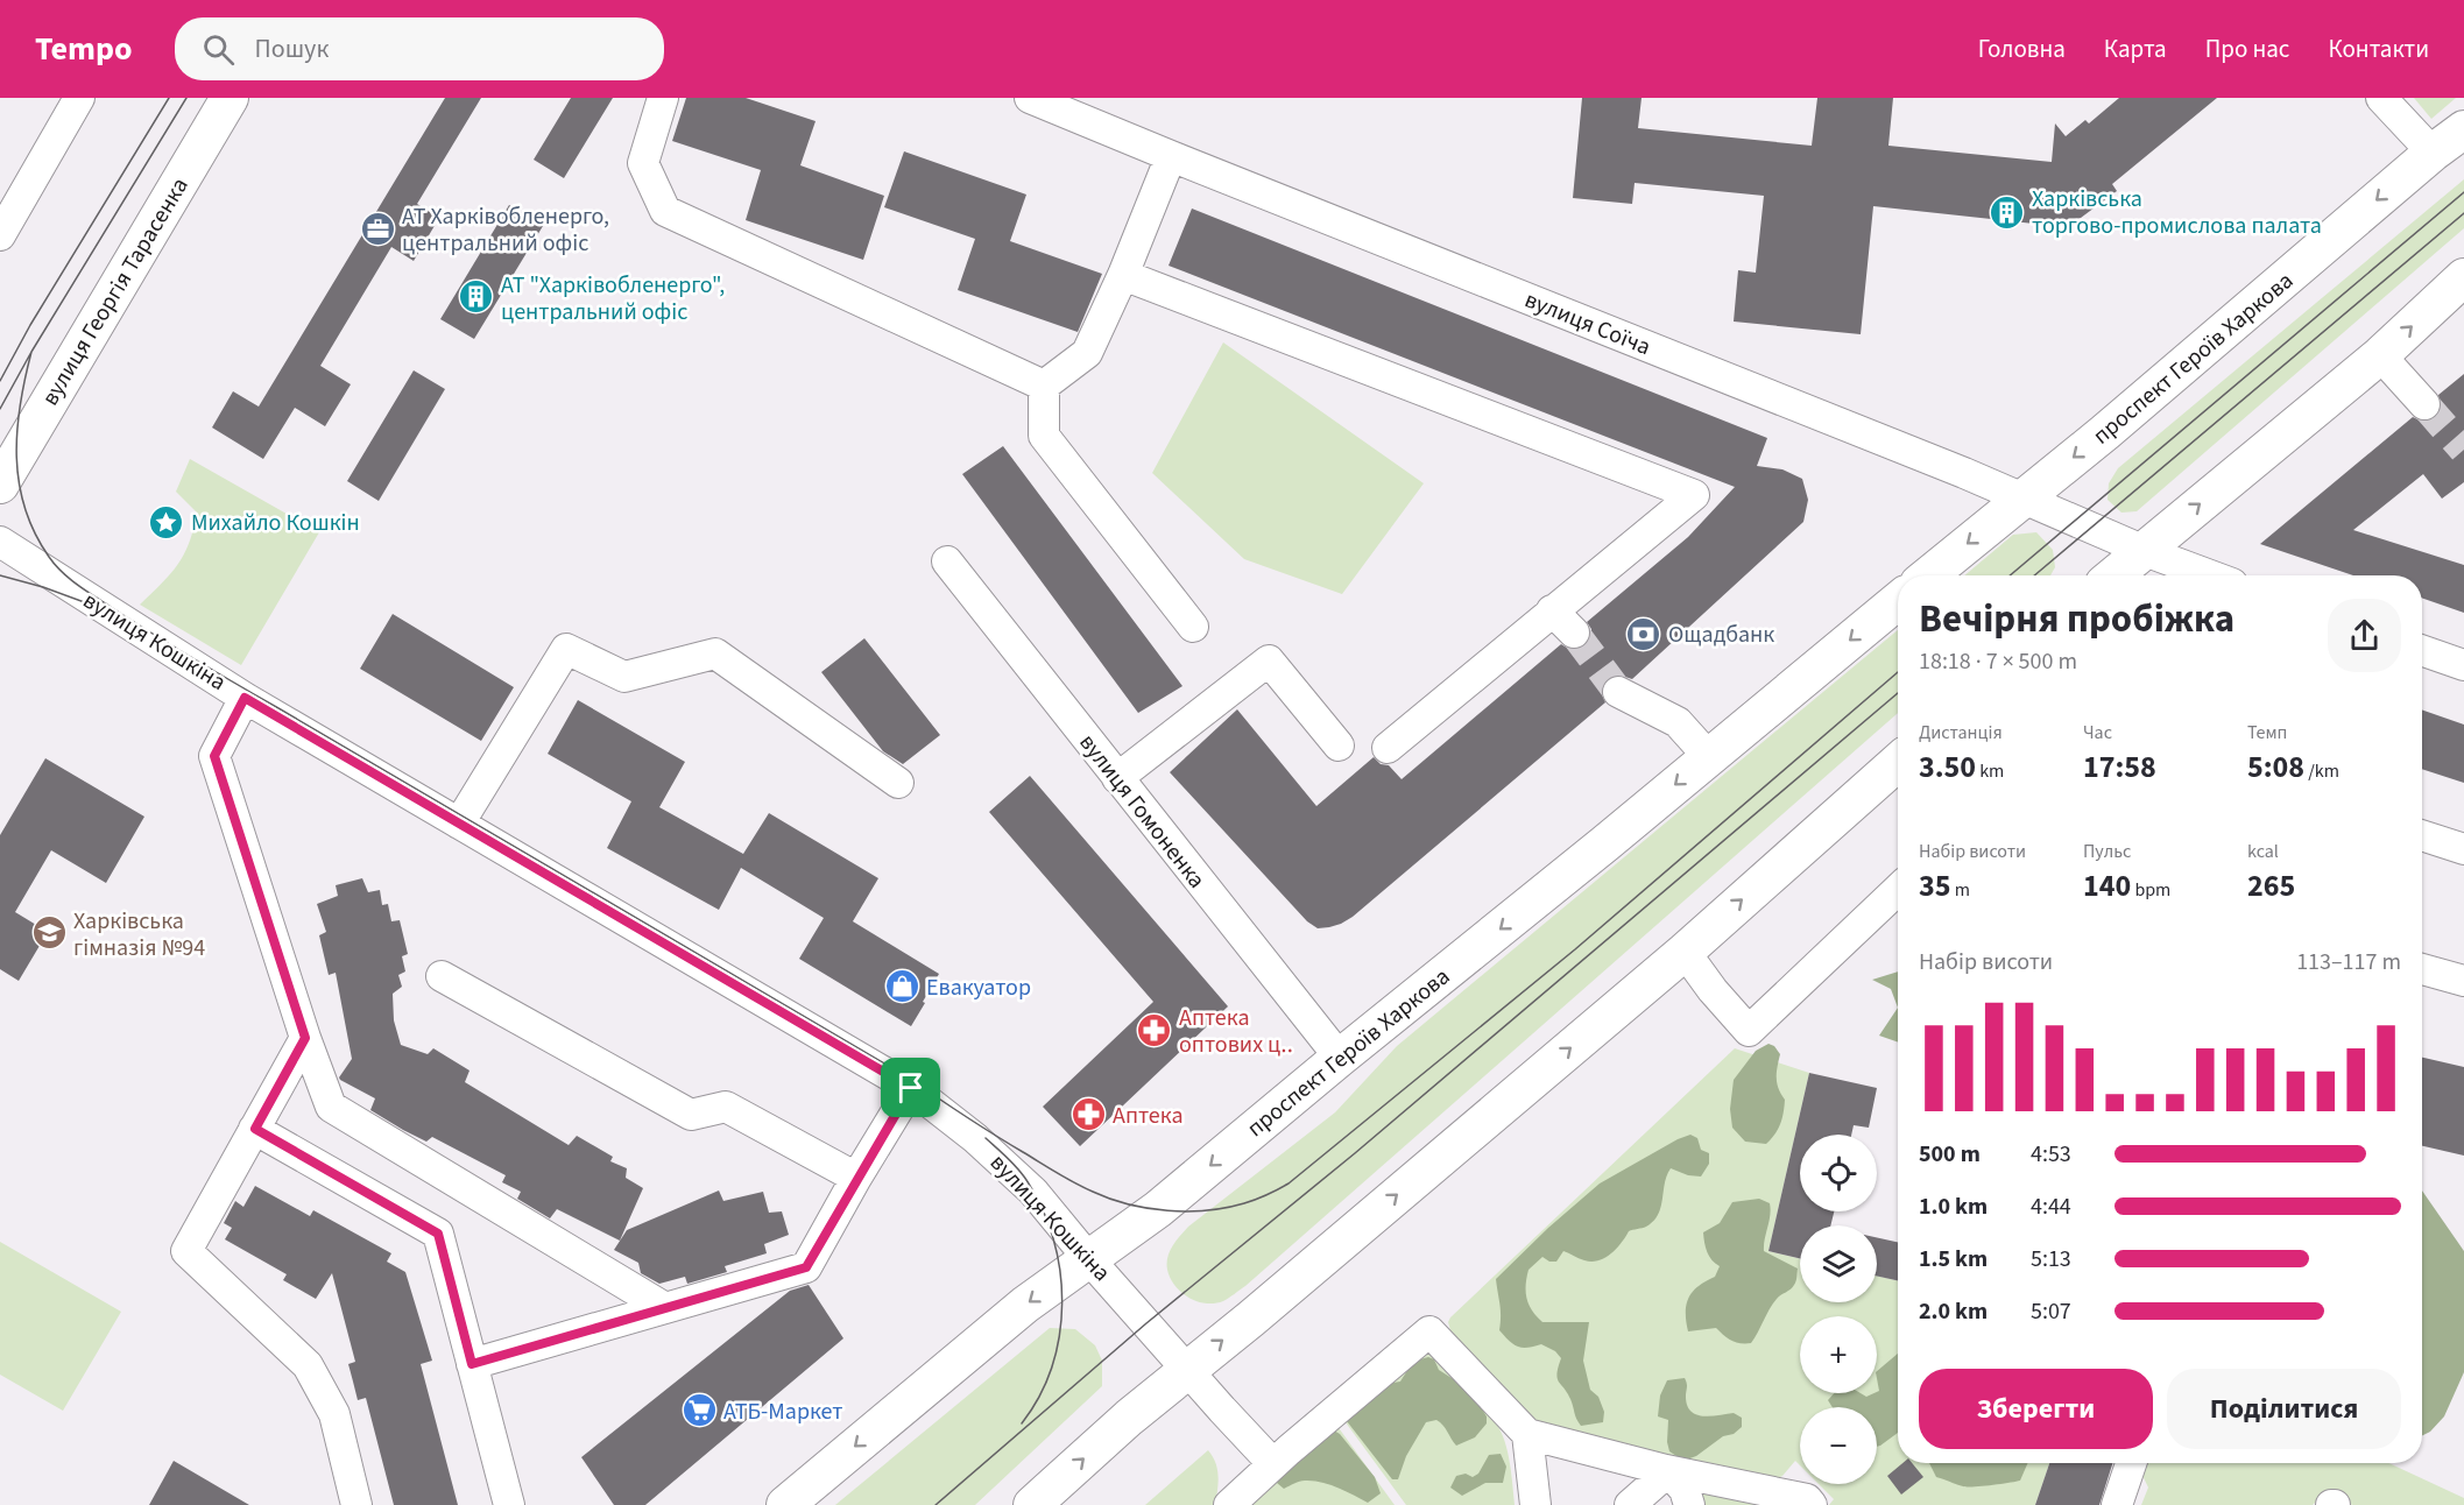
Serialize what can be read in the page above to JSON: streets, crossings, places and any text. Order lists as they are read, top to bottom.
{
  "streets": {
    "main road": ["вулиця Георгія Тарасенка", "проспект Героїв Харкова"],
    "street": ["вулиця Соїча", "вулиця Кошкіна", "вулиця Гомоненка"]
  },
  "crossings": [
    ["вулиця Соїча", "проспект Героїв Харкова"],
    ["проспект Героїв Харкова", "вулиця Кошкіна"],
    ["проспект Героїв Харкова", "вулиця Гомоненка"]
  ],
  "places": {
    "building": ["Харківська торгово-промислова палата", "АТ \"Харківобленерго\", центральний офіс"],
    "office": ["АТ Харківобленерго, центральний офіс"],
    "place": ["Михайло Кошкін"],
    "bank": ["Ощадбанк"],
    "school or university": ["Харківська гімназія №94"],
    "shop": ["Евакуатор"],
    "pharmacy": ["Аптека оптових ц‥", "Аптека"],
    "supermarket": ["АТБ-Маркет"]
  },
  "page": {
    "header": "Tempo",
    "search": "Пошук",
    "nav": [
      "Головна",
      "Карта",
      "Про нас",
      "Контакти"
    ],
    "heading": ["Вечірня пробіжка", "18:18 · 7 × 500 m"],
    "stats": [
      ["Дистанція", "3.50 km"],
      ["Час", "17:58"],
      ["Темп", "5:08 /km"],
      ["Набір висоти", "35 m"],
      ["Пульс", "140 bpm"],
      ["kcal", "265"]
    ],
    "chart": ["Набір висоти", "113–117 m"],
    "list": [
      {
        "name": "500 m",
        "note": "4:53"
      },
      {
        "name": "1.0 km",
        "note": "4:44"
      },
      {
        "name": "1.5 km",
        "note": "5:13"
      },
      {
        "name": "2.0 km",
        "note": "5:07"
      }
    ],
    "map_buttons": ["+", "−"],
    "buttons": ["Зберегти", "Поділитися"]
  }
}
